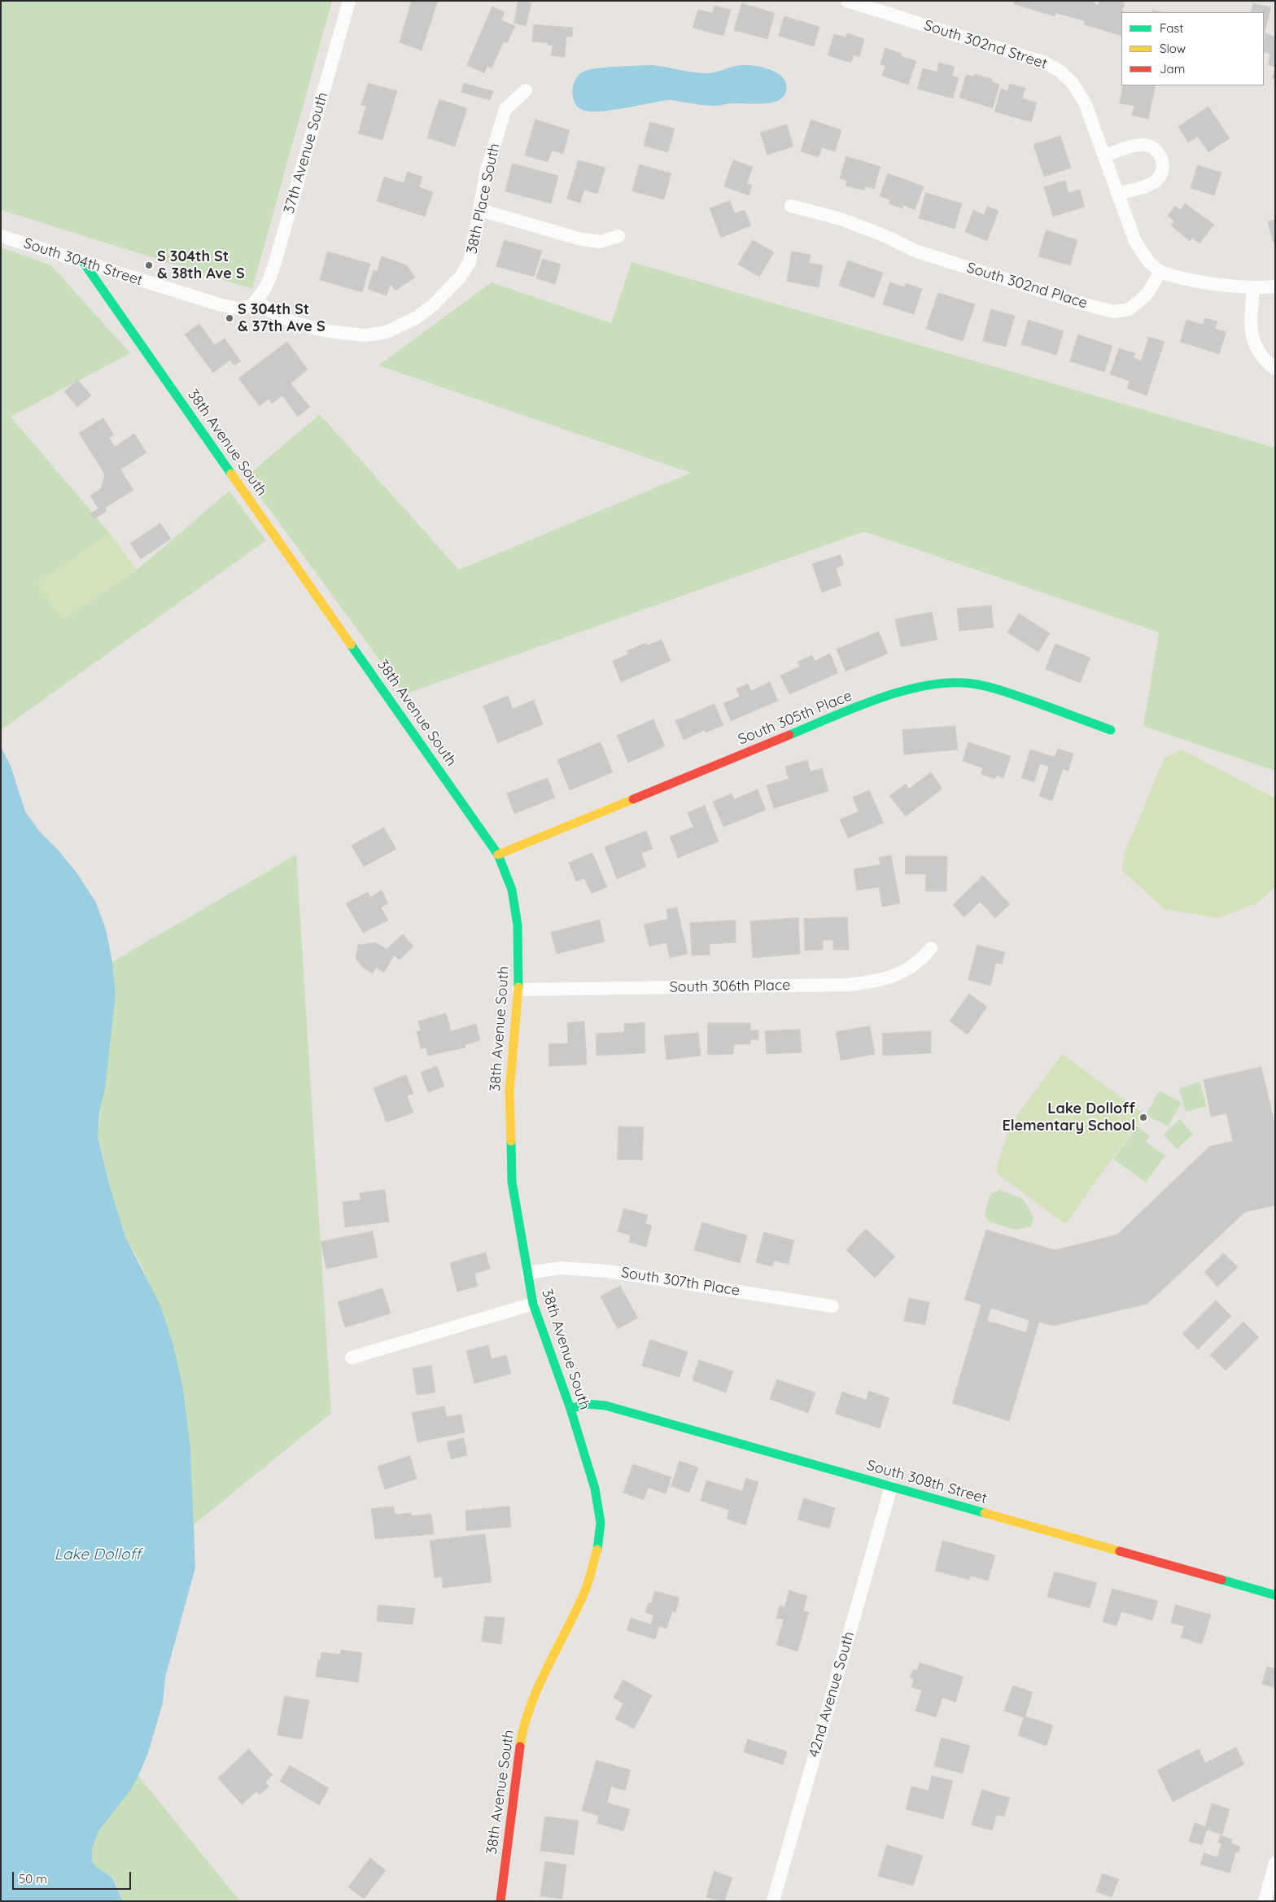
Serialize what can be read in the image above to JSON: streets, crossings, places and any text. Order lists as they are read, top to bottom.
{
  "streets": {
    "street": [
      "South 302nd Street",
      "37th Avenue South",
      "38th Place South",
      "South 304th Street",
      "South 302nd Place",
      "38th Avenue South",
      "South 305th Place",
      "South 306th Place",
      "South 307th Place",
      "South 308th Street",
      "42nd Avenue South"
    ]
  },
  "crossings": [
    ["South 302nd Street", "South 302nd Place"],
    ["37th Avenue South", "38th Place South"],
    ["37th Avenue South", "South 304th Street"],
    ["38th Place South", "South 304th Street"],
    ["South 304th Street", "38th Avenue South"],
    ["38th Avenue South", "South 305th Place"],
    ["38th Avenue South", "South 306th Place"],
    ["38th Avenue South", "South 307th Place"],
    ["38th Avenue South", "South 308th Street"],
    ["South 308th Street", "42nd Avenue South"]
  ],
  "water": ["Lake Dolloff"],
  "places": ["S 304th St & 38th Ave S", "S 304th St & 37th Ave S", "Lake Dolloff Elementary School"],
  "legend": ["Fast", "Slow", "Jam"],
  "scale_bar": "50 m"
}
